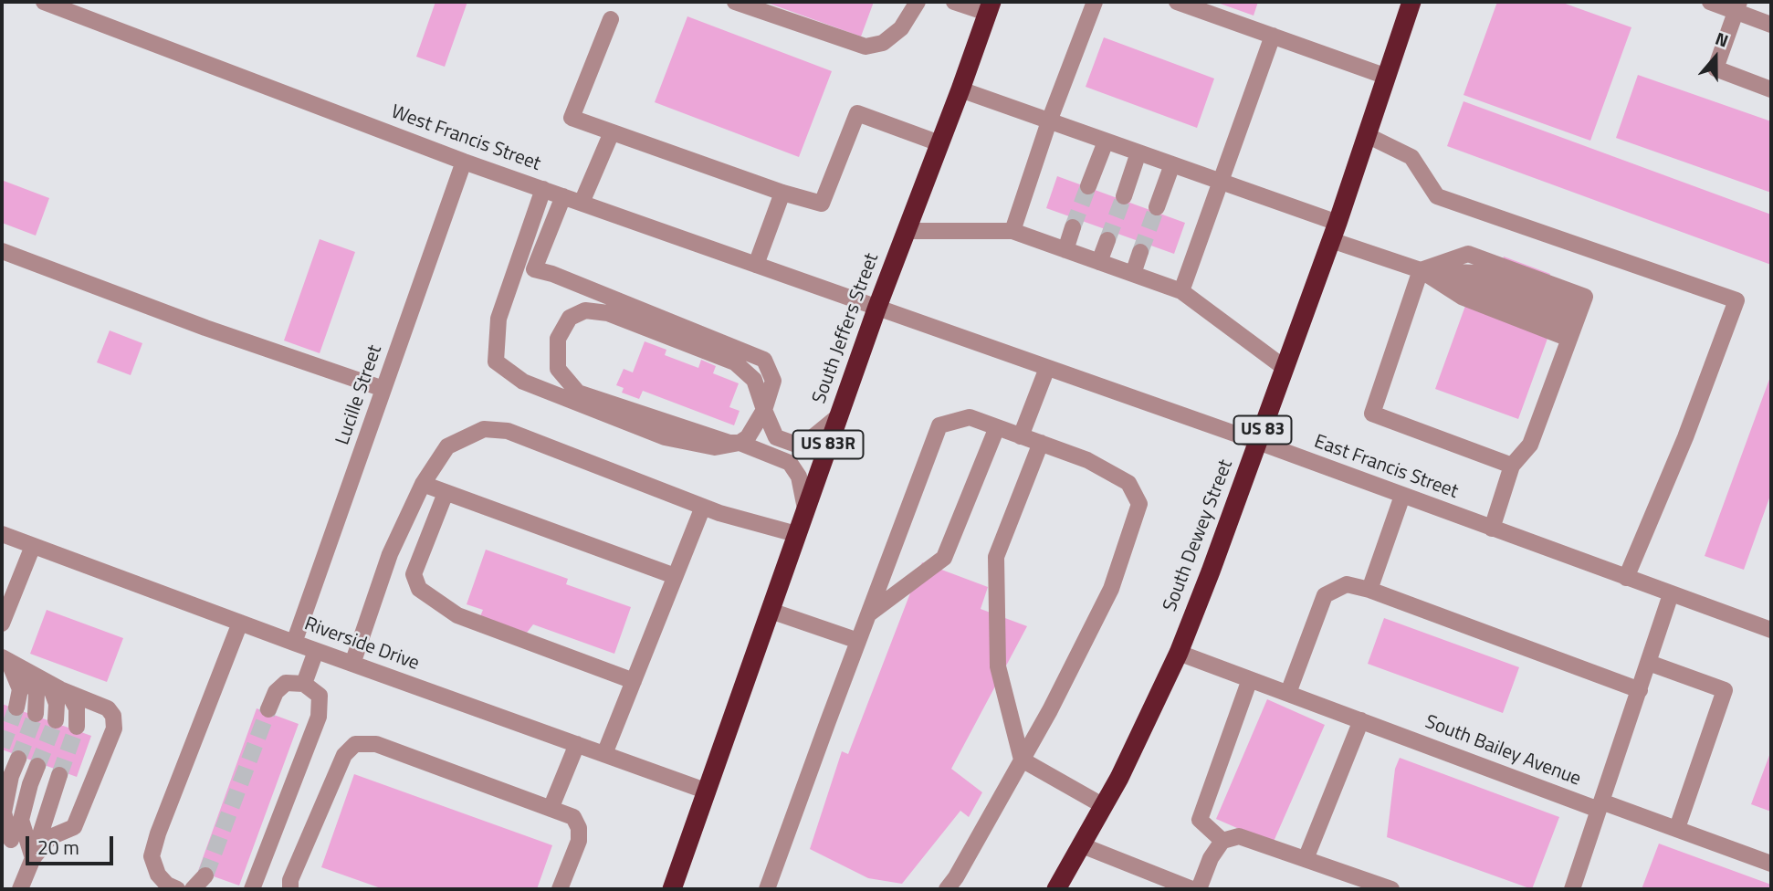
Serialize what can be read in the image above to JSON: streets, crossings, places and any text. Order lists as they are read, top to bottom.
{
  "streets": {
    "highway": [
      "South Jeffers Street",
      "US 83",
      "US 83R",
      "South Dewey Street"
    ],
    "street": [
      "West Francis Street",
      "Lucille Street",
      "East Francis Street",
      "Riverside Drive",
      "South Bailey Avenue"
    ]
  },
  "crossings": [
    ["West Francis Street", "South Jeffers Street"],
    ["West Francis Street", "Lucille Street"],
    ["West Francis Street", "East Francis Street"],
    ["South Jeffers Street", "East Francis Street"],
    ["South Jeffers Street", "Riverside Drive"],
    ["Lucille Street", "Riverside Drive"],
    ["East Francis Street", "South Dewey Street"],
    ["East Francis Street", "South Bailey Avenue"],
    ["South Dewey Street", "South Bailey Avenue"]
  ],
  "scale_bar": "20 m",
  "north": "top"
}
